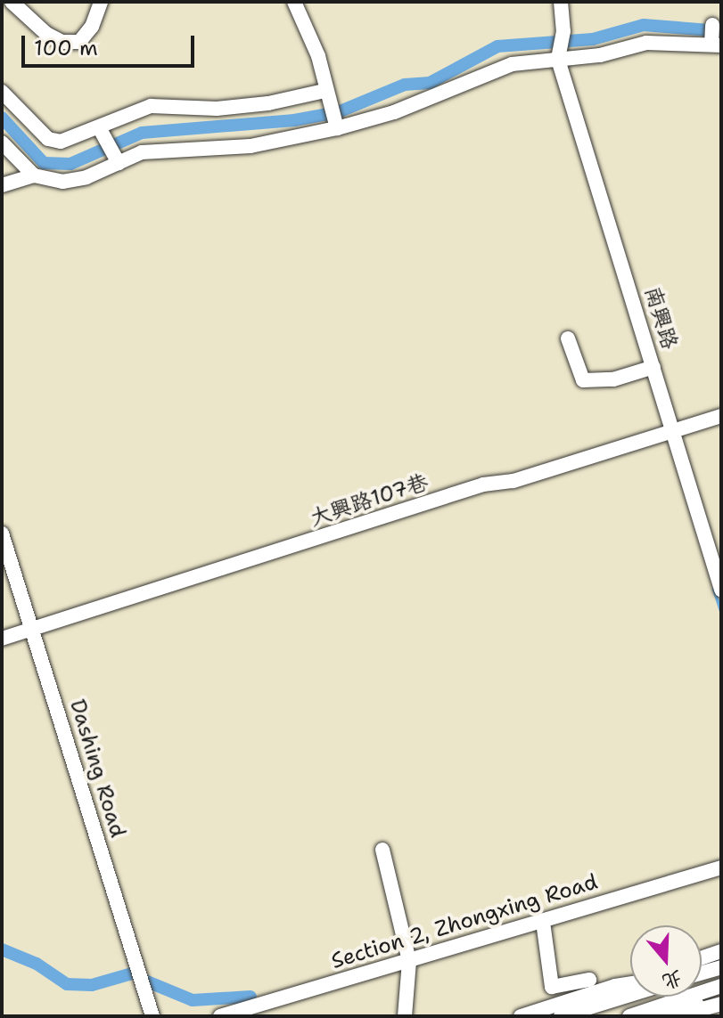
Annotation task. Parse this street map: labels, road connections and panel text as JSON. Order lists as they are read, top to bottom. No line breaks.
{"streets":{"street":["南興路","大興路107巷","Dashing Road","Section 2, Zhongxing Road"]},"crossings":[["南興路","大興路107巷"],["大興路107巷","Dashing Road"]],"scale_bar":"100 m","north":"bottom"}
